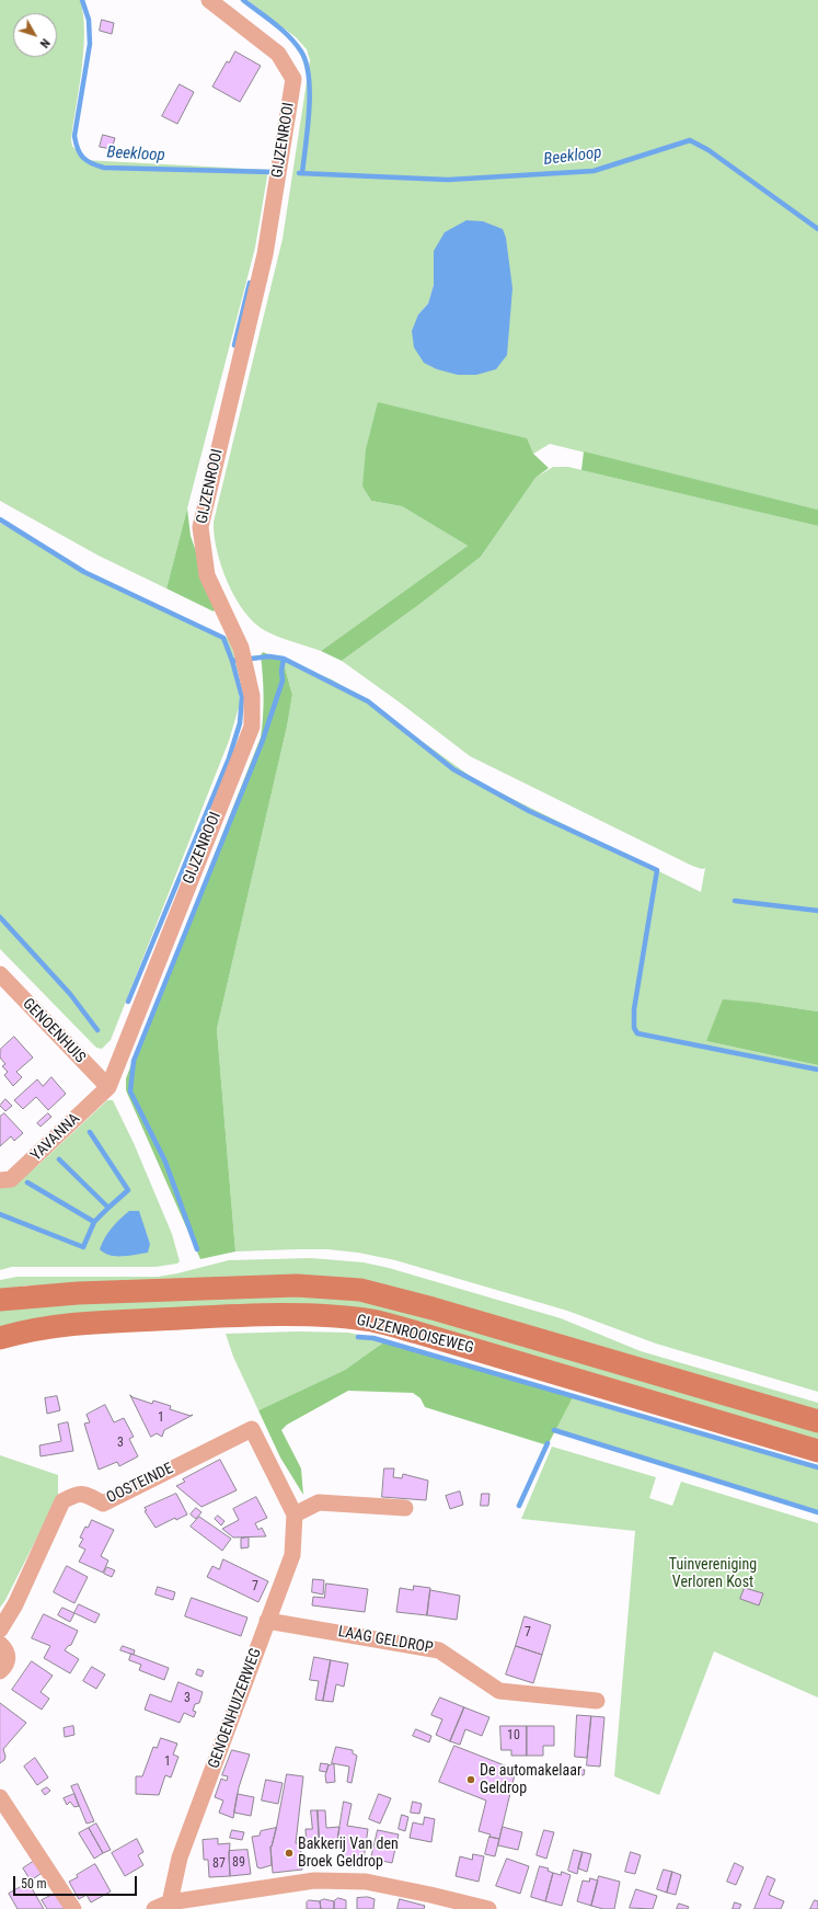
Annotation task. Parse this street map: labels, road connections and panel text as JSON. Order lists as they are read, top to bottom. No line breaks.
{"streets":{"main road":["GIJZENROOISEWEG"],"street":["GIJZENROOI","GENOENHUIS","YAVANNA","OOSTEINDE","LAAG GELDROP","GENOENHUIZERWEG"]},"crossings":[["GIJZENROOI","GENOENHUIS"],["GIJZENROOI","YAVANNA"],["GENOENHUIS","YAVANNA"],["OOSTEINDE","GENOENHUIZERWEG"],["LAAG GELDROP","GENOENHUIZERWEG"]],"water":["Beekloop"],"parks":["Tuinvereniging Verloren Kost"],"places":["De automakelaar Geldrop","Bakkerij Van den Broek Geldrop"],"house_numbers":["1","3","7","7","3","10","1","89","87"],"scale_bar":"50 m","north":"bottom right"}
